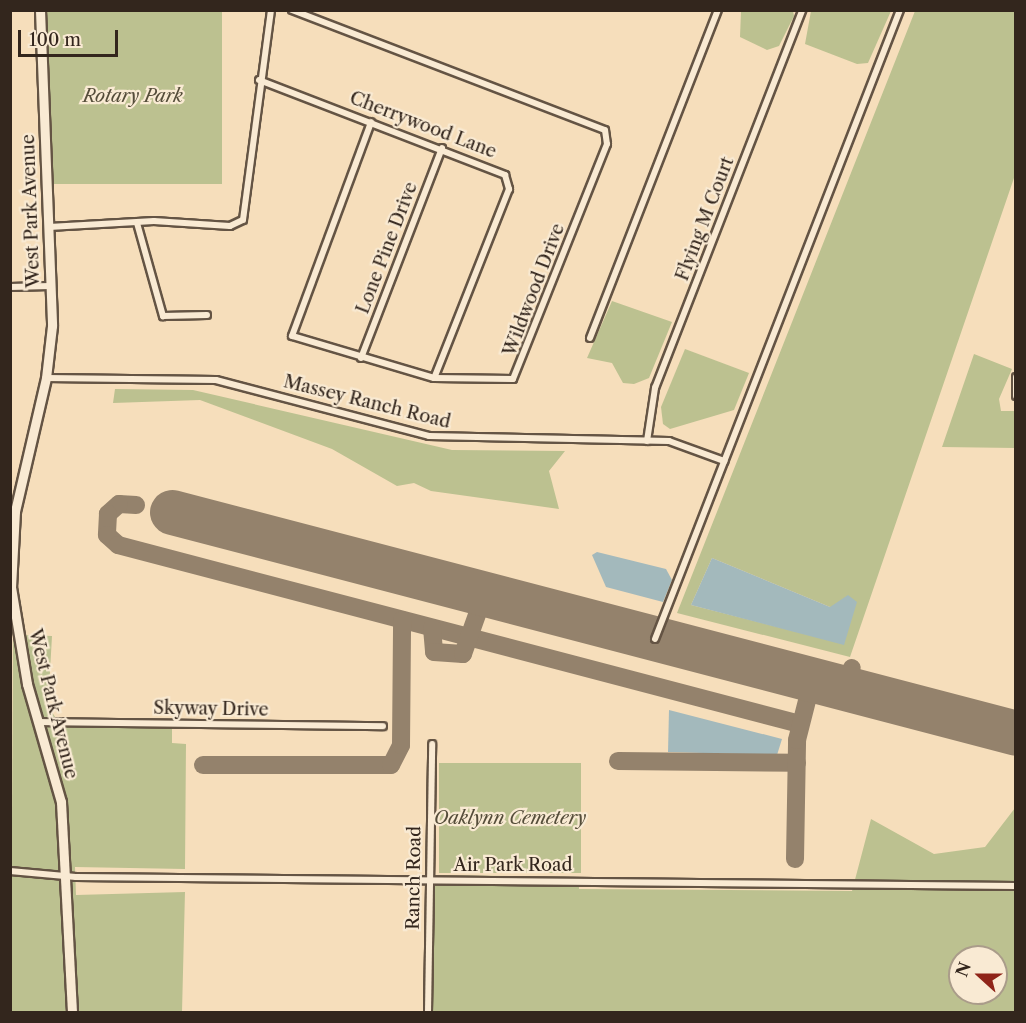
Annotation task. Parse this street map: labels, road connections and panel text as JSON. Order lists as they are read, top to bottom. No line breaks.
{"streets":{"street":["Cherrywood Lane","West Park Avenue","Flying M Court","Lone Pine Drive","Wildwood Drive","Massey Ranch Road","Skyway Drive","Air Park Road","Ranch Road"]},"crossings":[["Cherrywood Lane","Lone Pine Drive"],["Cherrywood Lane","Wildwood Drive"],["West Park Avenue","Massey Ranch Road"],["West Park Avenue","Skyway Drive"],["West Park Avenue","Air Park Road"],["Flying M Court","Massey Ranch Road"],["Lone Pine Drive","Wildwood Drive"],["Air Park Road","Ranch Road"]],"parks":["Rotary Park","Oaklynn Cemetery"],"scale_bar":"100 m","north":"left"}
